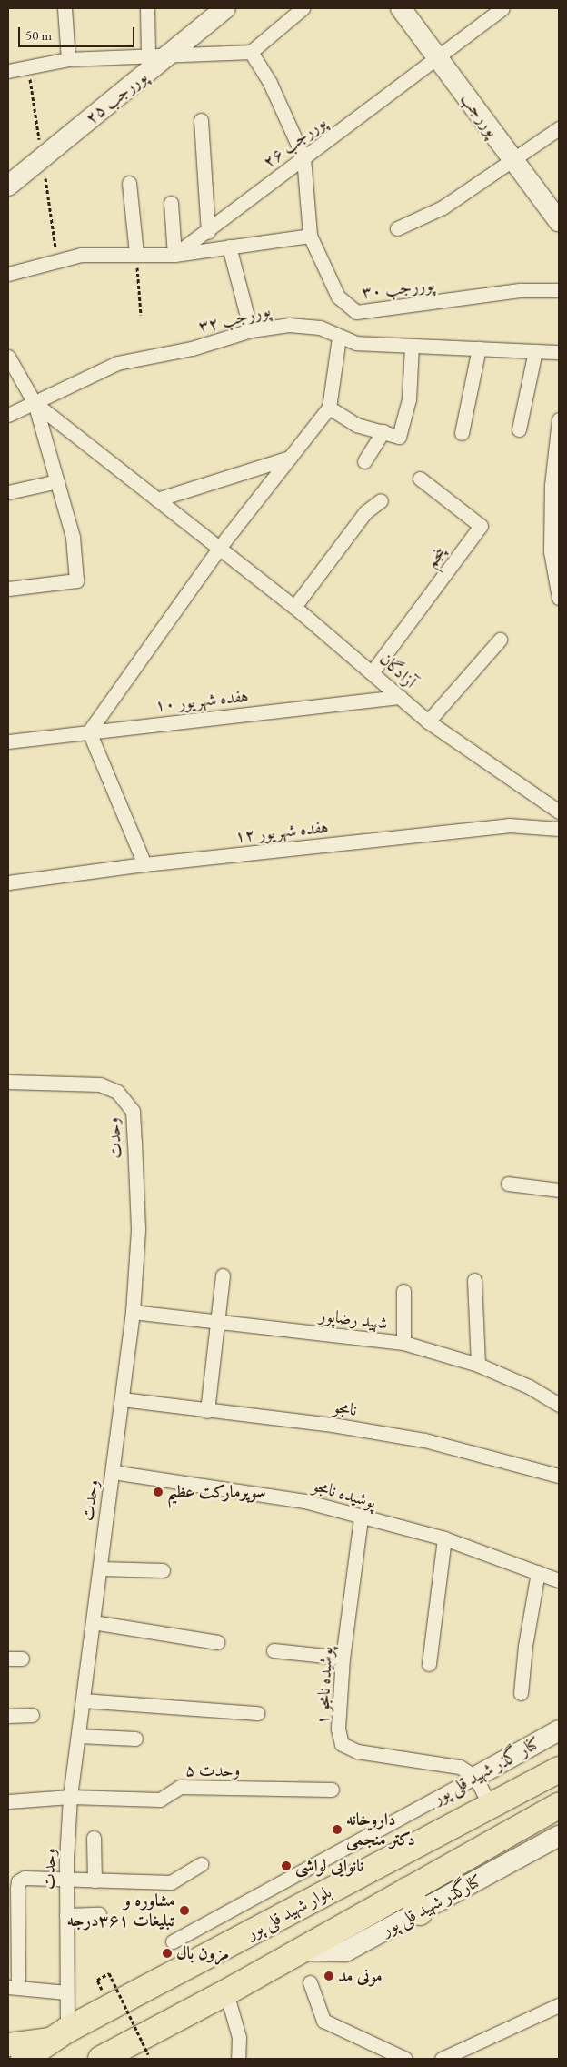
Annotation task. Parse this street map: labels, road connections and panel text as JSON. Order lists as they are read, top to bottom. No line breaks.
{"streets":{"highway":["بلوار شهید قلی پور"],"street":["پوررجب ۲۵","پوررجب","پوررجب ۲۶","پوررجب ۳۰","پوررجب ۳۲","پنجم","آزادگان","هفده شهریور ۱۰","هفده شهریور ۱۲","وحدت","شهید رضاپور","نامجو","پوشیده نامجو","پوشیده نامجو ۱","وحدت ۵","کنار گذر شهید قلی پور","کنارگذر شهید قلی پور"]},"crossings":[["پوررجب","پوررجب ۲۶"],["پوررجب ۲۶","پوررجب ۳۰"],["پوررجب ۳۲","آزادگان"],["پنجم","آزادگان"],["آزادگان","هفده شهریور ۱۰"],["وحدت","شهید رضاپور"],["وحدت","نامجو"],["وحدت","پوشیده نامجو"],["وحدت","وحدت ۵"],["وحدت","بلوار شهید قلی پور"],["پوشیده نامجو","پوشیده نامجو ۱"],["پوشیده نامجو ۱","کنار گذر شهید قلی پور"]],"places":["سوپرمارکت عظیم","داروخانه دکتر منجّمی","نانوایی لواشی","مشاوره و تبلیغات ۳۶۱درجه","مزون بال","مونی مد"],"scale_bar":"50 m"}
